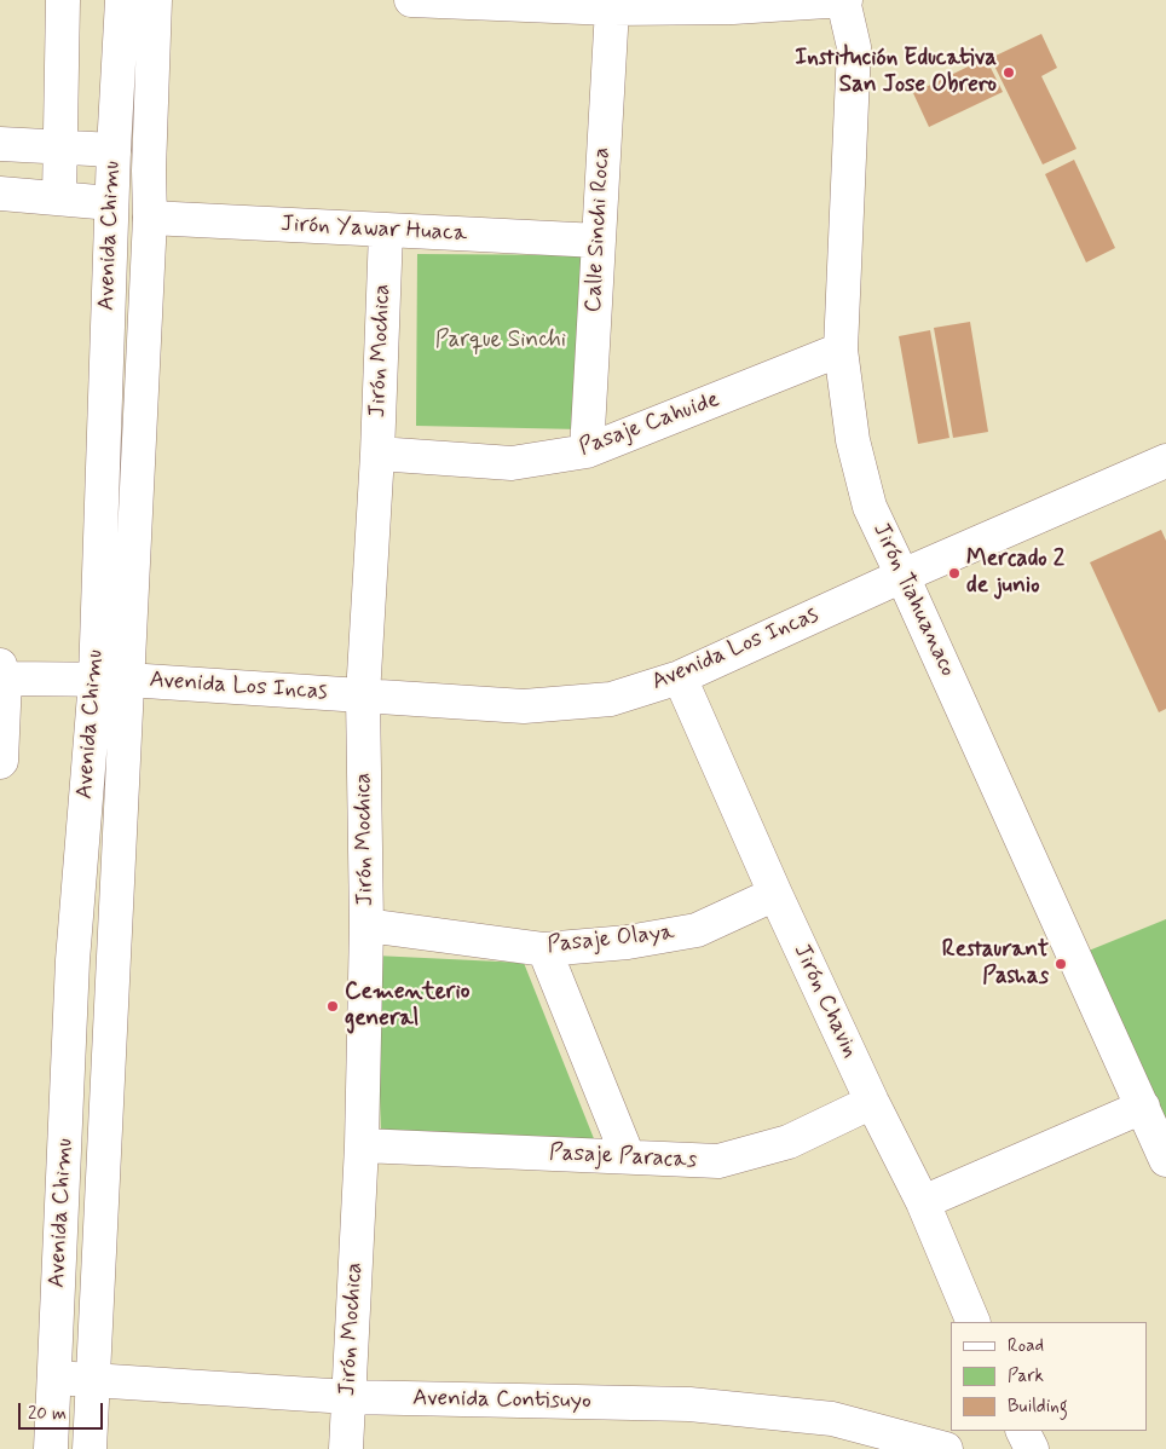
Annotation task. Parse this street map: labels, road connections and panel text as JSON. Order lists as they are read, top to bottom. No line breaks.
{"streets":{"street":["Jirón Yawar Huaca","Calle Sinchi Roca","Avenida Chimu","Jirón Mochica","Pasaje Cahuide","Jirón Tiahuanaco","Avenida Los Incas","Pasaje Olaya","Jirón Chavin","Pasaje Paracas","Avenida Contisuyo"]},"crossings":[["Jirón Yawar Huaca","Calle Sinchi Roca"],["Jirón Yawar Huaca","Avenida Chimu"],["Jirón Yawar Huaca","Jirón Mochica"],["Calle Sinchi Roca","Pasaje Cahuide"],["Avenida Chimu","Avenida Los Incas"],["Avenida Chimu","Avenida Contisuyo"],["Jirón Mochica","Pasaje Cahuide"],["Jirón Mochica","Avenida Los Incas"],["Jirón Mochica","Pasaje Olaya"],["Jirón Mochica","Pasaje Paracas"],["Jirón Mochica","Avenida Contisuyo"],["Pasaje Cahuide","Jirón Tiahuanaco"],["Jirón Tiahuanaco","Avenida Los Incas"],["Avenida Los Incas","Jirón Chavin"],["Pasaje Olaya","Jirón Chavin"],["Jirón Chavin","Pasaje Paracas"]],"parks":["Parque Sinchi"],"places":["Institución Educativa San Jose Obrero","Mercado 2 de junio","Restaurant Pashas","Cementerio general"],"legend":["Road","Park","Building"],"scale_bar":"20 m"}
